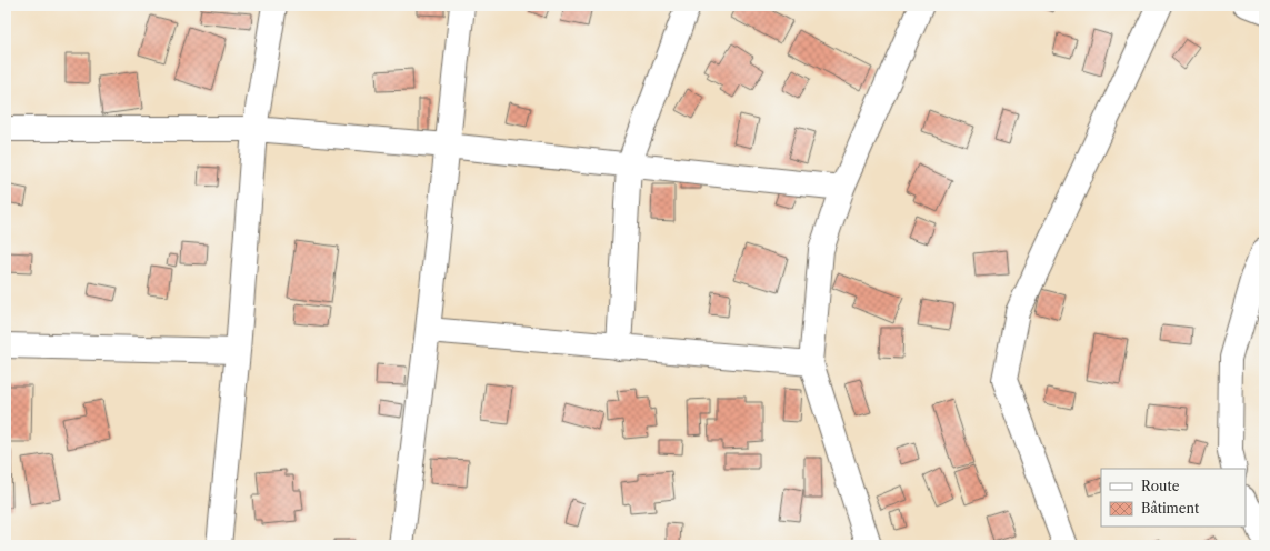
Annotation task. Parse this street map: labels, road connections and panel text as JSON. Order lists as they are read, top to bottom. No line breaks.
{"legend":["Route","Bâtiment"]}
